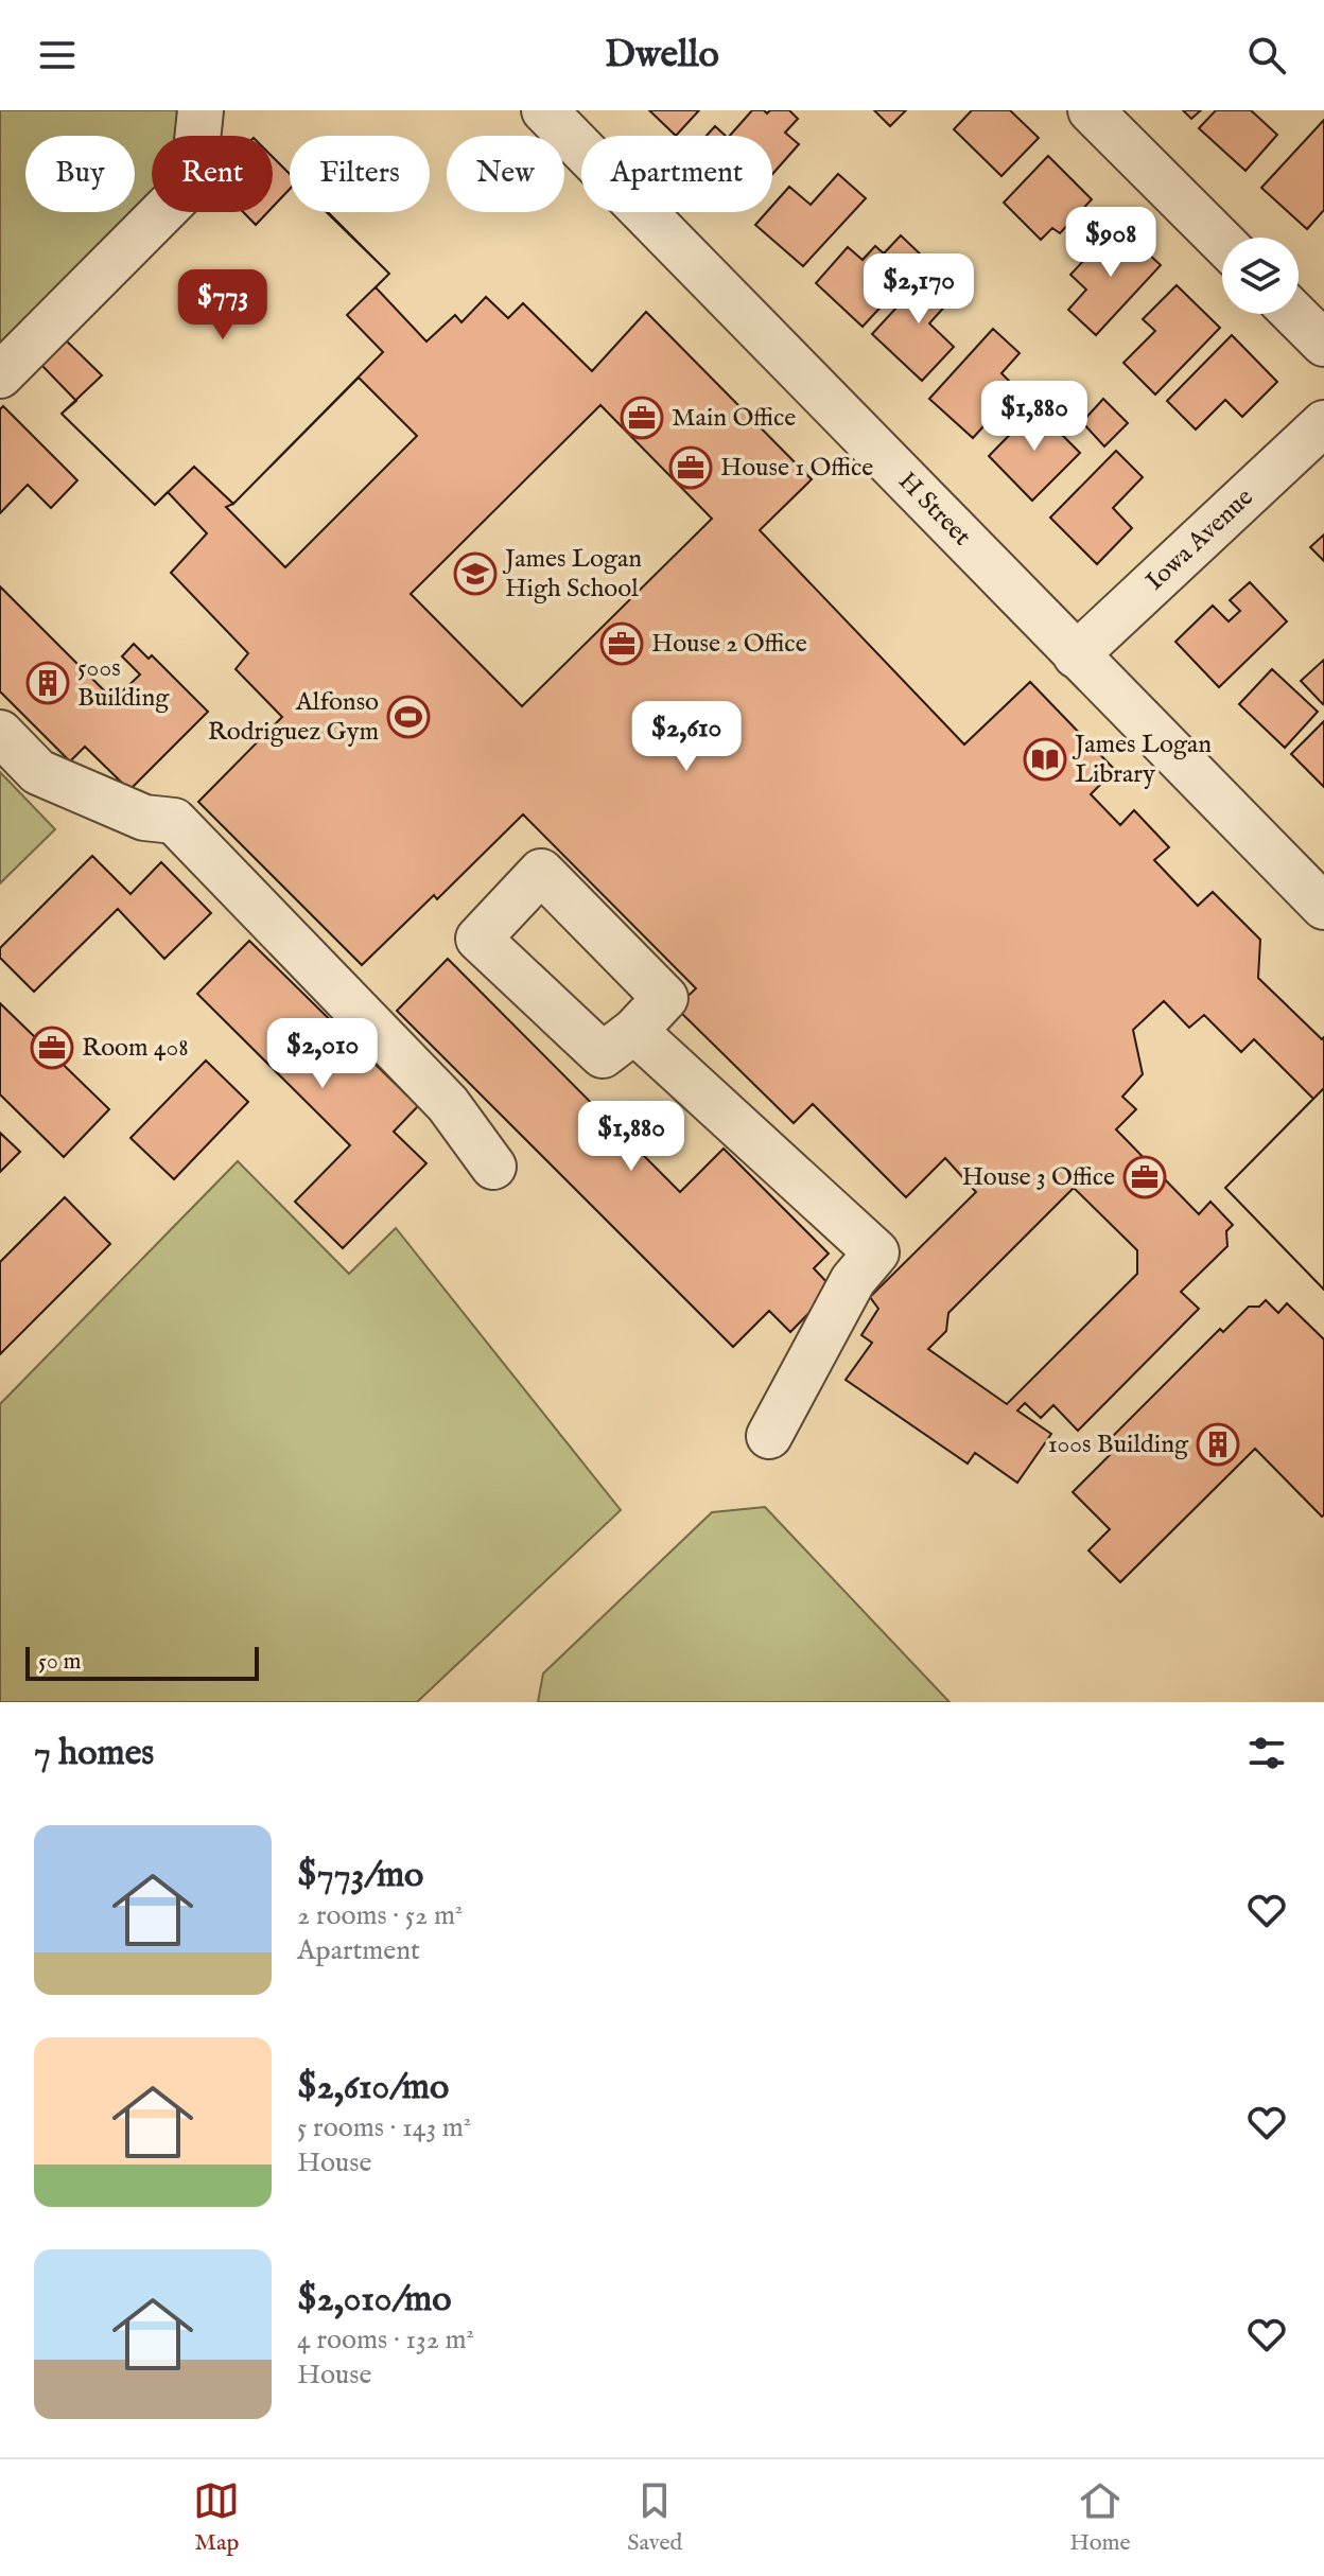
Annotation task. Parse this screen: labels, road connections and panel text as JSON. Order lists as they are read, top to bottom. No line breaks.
{"streets":{"street":["H Street","Iowa Avenue"]},"crossings":[["H Street","Iowa Avenue"]],"places":{"office":["Main Office","House 1 Office","House 2 Office","Room 408","House 3 Office"],"school or university":["James Logan High School"],"building":["500s Building","100s Building"],"sports":["Alfonso Rodriguez Gym"],"library":["James Logan Library"]},"scale_bar":"50 m","page":{"header":"Dwello","chip":["Buy","Rent","Filters","New","Apartment"],"price":["$908","$2,170","$773","$1,880","$2,610","$2,010","$1,880"],"scale":"50 m","heading":"7 homes","list":[{"name":"$773/mo","note":"2 rooms · 52 m² · Apartment"},{"name":"$2,610/mo","note":"5 rooms · 143 m² · House"},{"name":"$2,010/mo","note":"4 rooms · 132 m² · House"}],"tabs":["Map","Saved","Home"]}}
